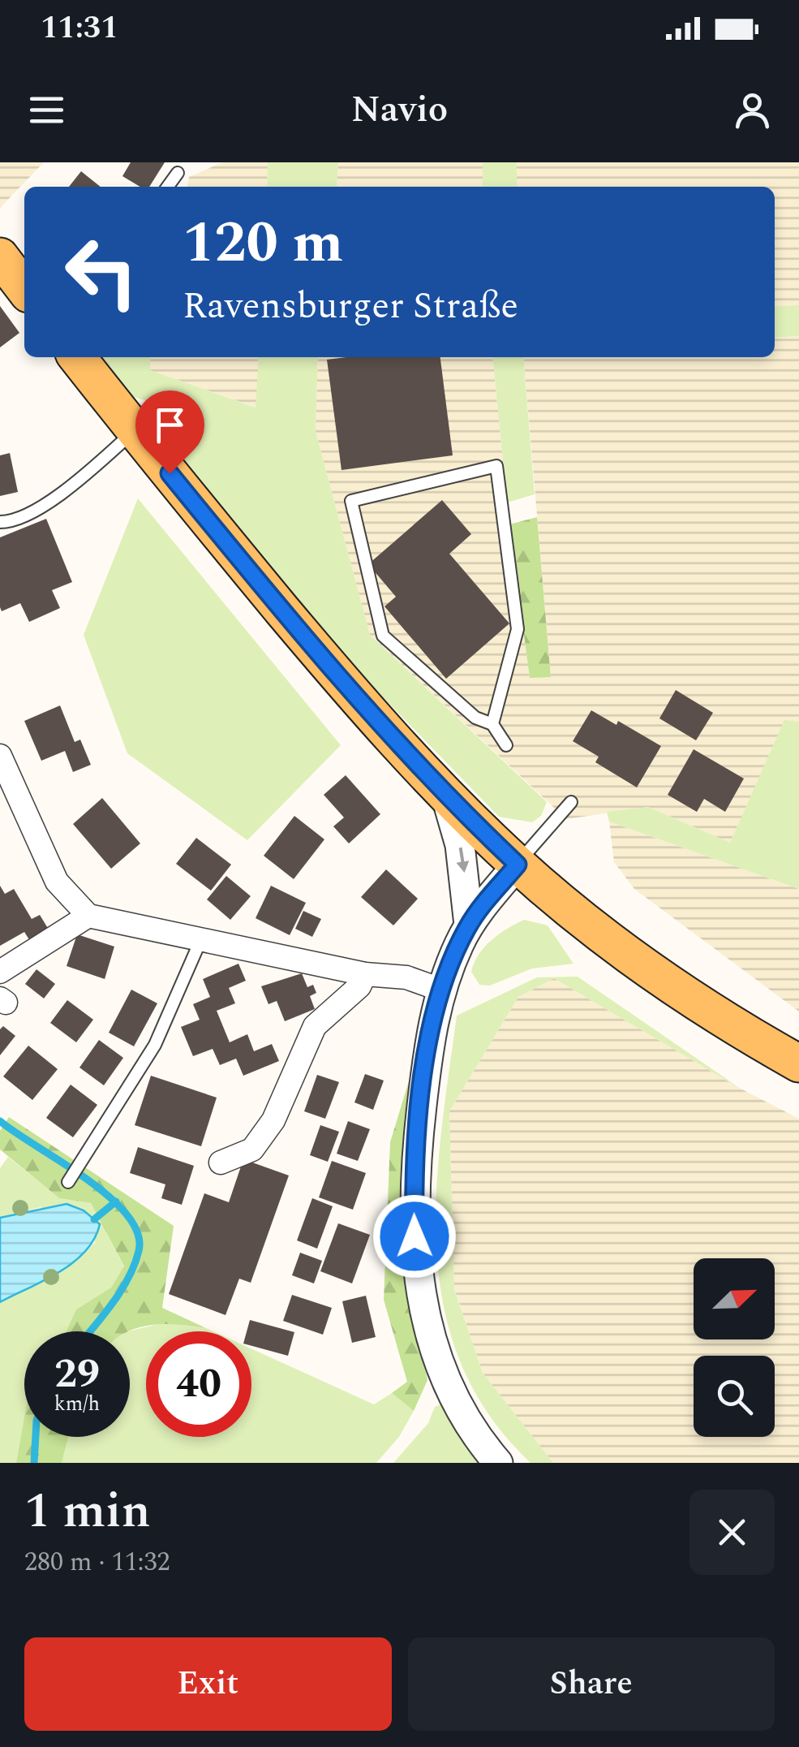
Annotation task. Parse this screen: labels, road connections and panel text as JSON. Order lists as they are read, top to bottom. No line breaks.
{"north":"top right","page":{"status":"11:31","header":"Navio","turn":["120 m","Ravensburger Straße"],"speed":"29 km/h","limit":"40","heading":["1 min","280 m · 11:32"],"buttons":["Exit","Share"]}}
